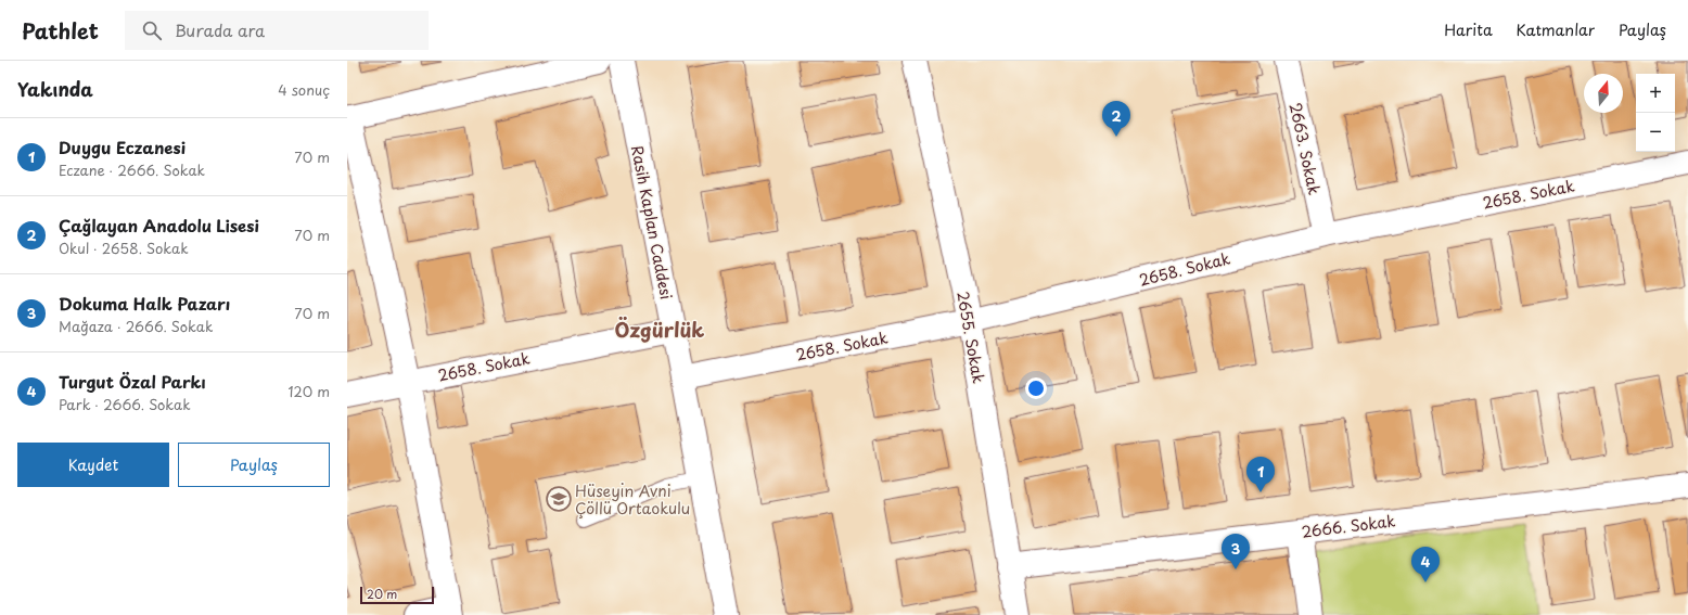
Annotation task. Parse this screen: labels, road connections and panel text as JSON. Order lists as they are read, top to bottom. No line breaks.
{"streets":{"street":["2663. Sokak","2658. Sokak","Rasih Kaplan Caddesi","2655. Sokak","2666. Sokak"]},"crossings":[["2663. Sokak","2658. Sokak"],["2658. Sokak","Rasih Kaplan Caddesi"],["2658. Sokak","2655. Sokak"],["2655. Sokak","2666. Sokak"]],"districts":["Özgürlük"],"places":{"school or university":["Hüseyin Avni Çöllü Ortaokulu"]},"scale_bar":"20 m","north":"top","page":{"header":"Pathlet","search":"Burada ara","nav":["Harita","Katmanlar","Paylaş"],"heading":["Yakında","4 sonuç"],"map_buttons":["+","−"],"pins":["2","1","3","4"],"list":[{"mark":"1","name":"Duygu Eczanesi","note":"Eczane · 2666. Sokak","value":"70 m"},{"mark":"2","name":"Çağlayan Anadolu Lisesi","note":"Okul · 2658. Sokak","value":"70 m"},{"mark":"3","name":"Dokuma Halk Pazarı","note":"Mağaza · 2666. Sokak","value":"70 m"},{"mark":"4","name":"Turgut Özal Parkı","note":"Park · 2666. Sokak","value":"120 m"}],"buttons":["Kaydet","Paylaş"],"scale":"20 m"}}
